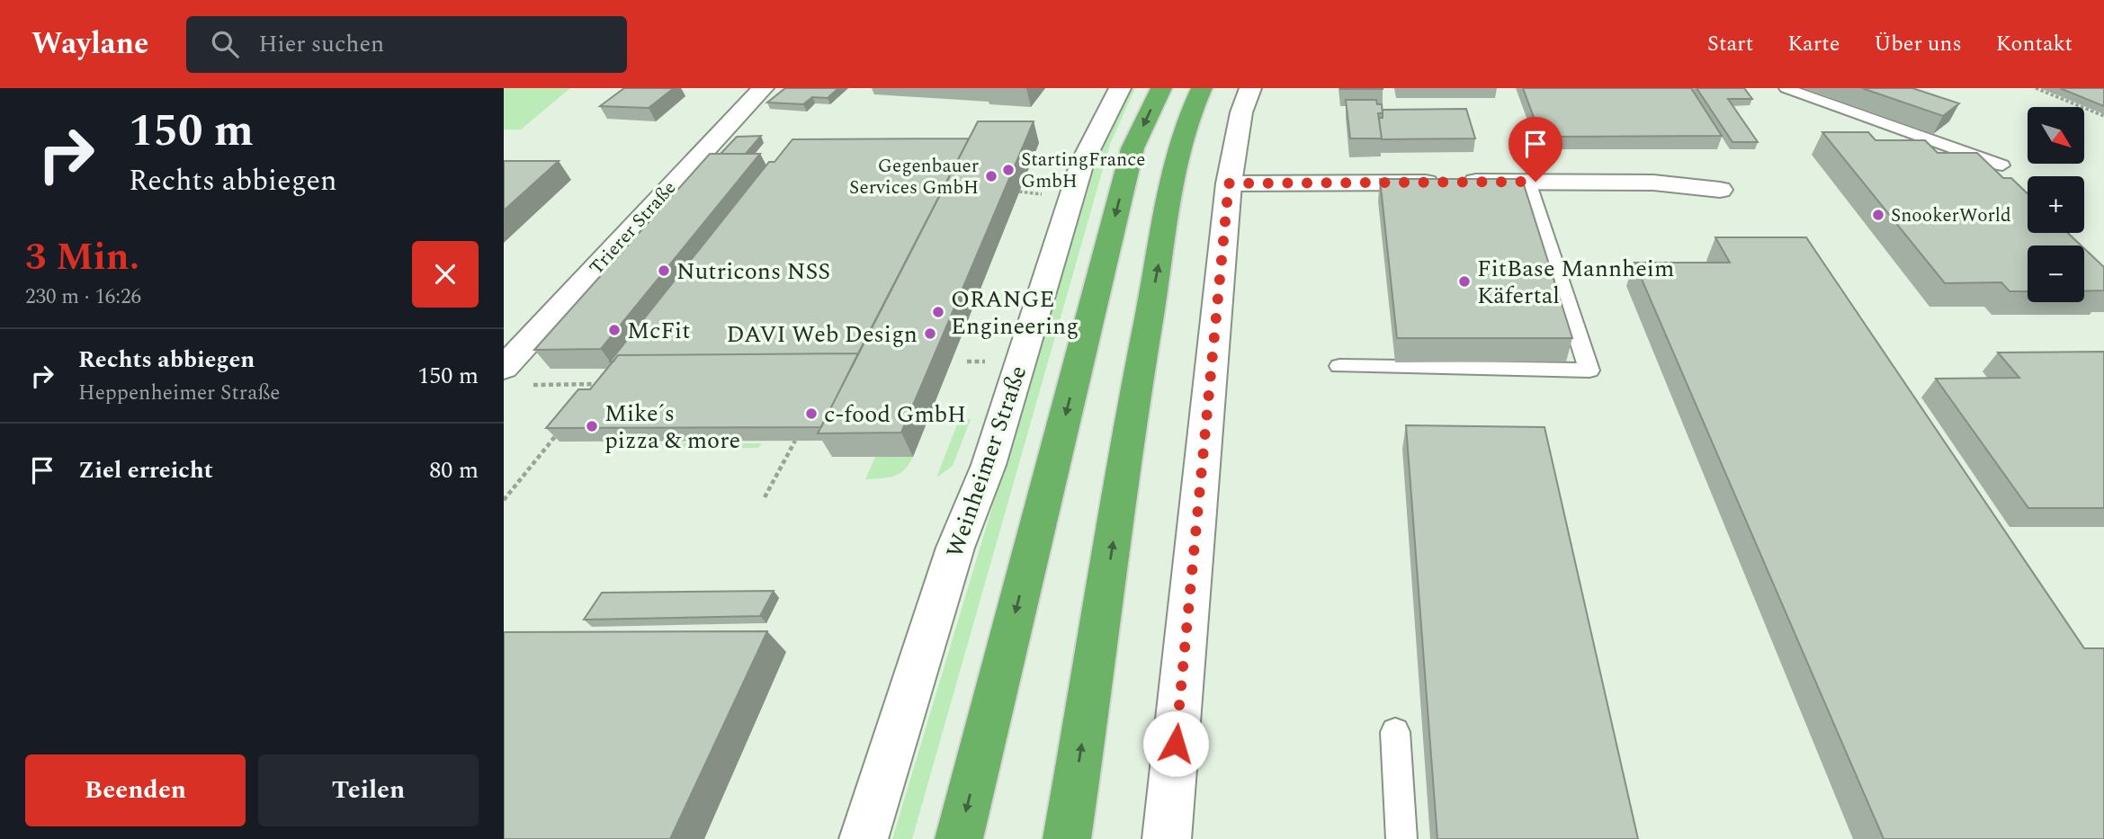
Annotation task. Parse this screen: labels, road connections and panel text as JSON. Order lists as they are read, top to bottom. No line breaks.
{"streets":{"street":["Trierer Straße","Weinheimer Straße"]},"places":["StartingFrance GmbH","Gegenbauer Services GmbH","SnookerWorld","Nutricons NSS","FitBase Mannheim Käfertal","ORANGE Engineering","McFit","DAVI Web Design","c-food GmbH","Mike´s pizza & more"],"north":"bottom right","page":{"header":"Waylane","search":"Hier suchen","nav":["Start","Karte","Über uns","Kontakt"],"turn":["150 m","Rechts abbiegen"],"map_buttons":["+","−"],"heading":["3 Min.","230 m · 16:26"],"list":[{"name":"Rechts abbiegen","note":"Heppenheimer Straße","value":"150 m"},{"name":"Ziel erreicht","value":"80 m"}],"buttons":["Beenden","Teilen"]}}
